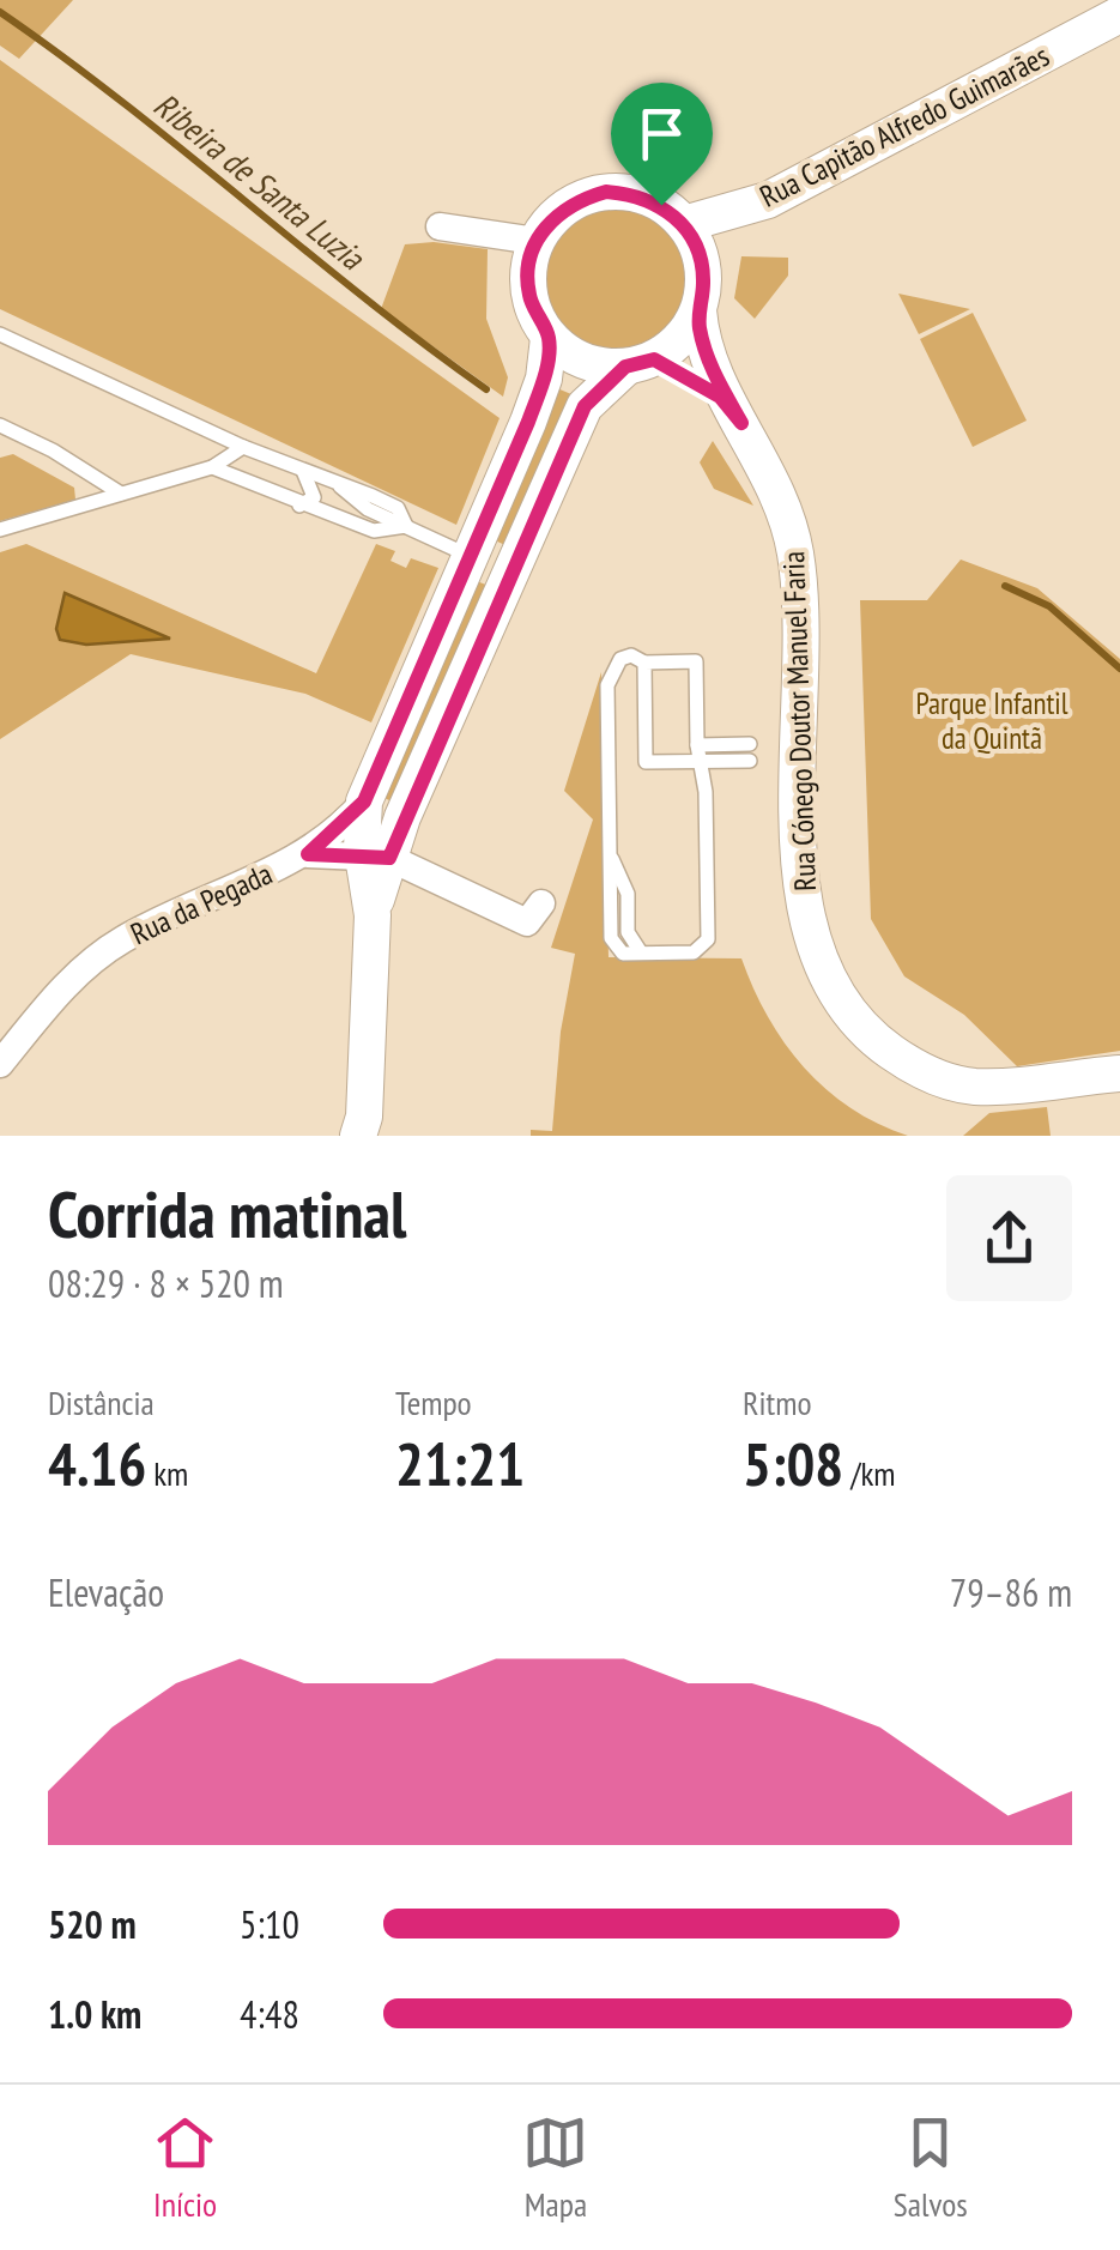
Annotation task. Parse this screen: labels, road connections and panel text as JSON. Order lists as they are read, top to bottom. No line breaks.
{"streets":{"street":["Rua Capitão Alfredo Guimarães","Rua Cónego Doutor Manuel Faria","Rua da Pegada"]},"crossings":[["Rua Capitão Alfredo Guimarães","Rua Cónego Doutor Manuel Faria"]],"water":["Ribeira de Santa Luzia"],"parks":["Parque Infantil da Quintã"],"page":{"heading":["Corrida matinal","08:29 · 8 × 520 m"],"stats":[["Distância","4.16 km"],["Tempo","21:21"],["Ritmo","5:08 /km"]],"chart":["Elevação","79–86 m"],"list":[{"name":"520 m","note":"5:10"},{"name":"1.0 km","note":"4:48"}],"tabs":["Início","Mapa","Salvos"]}}
